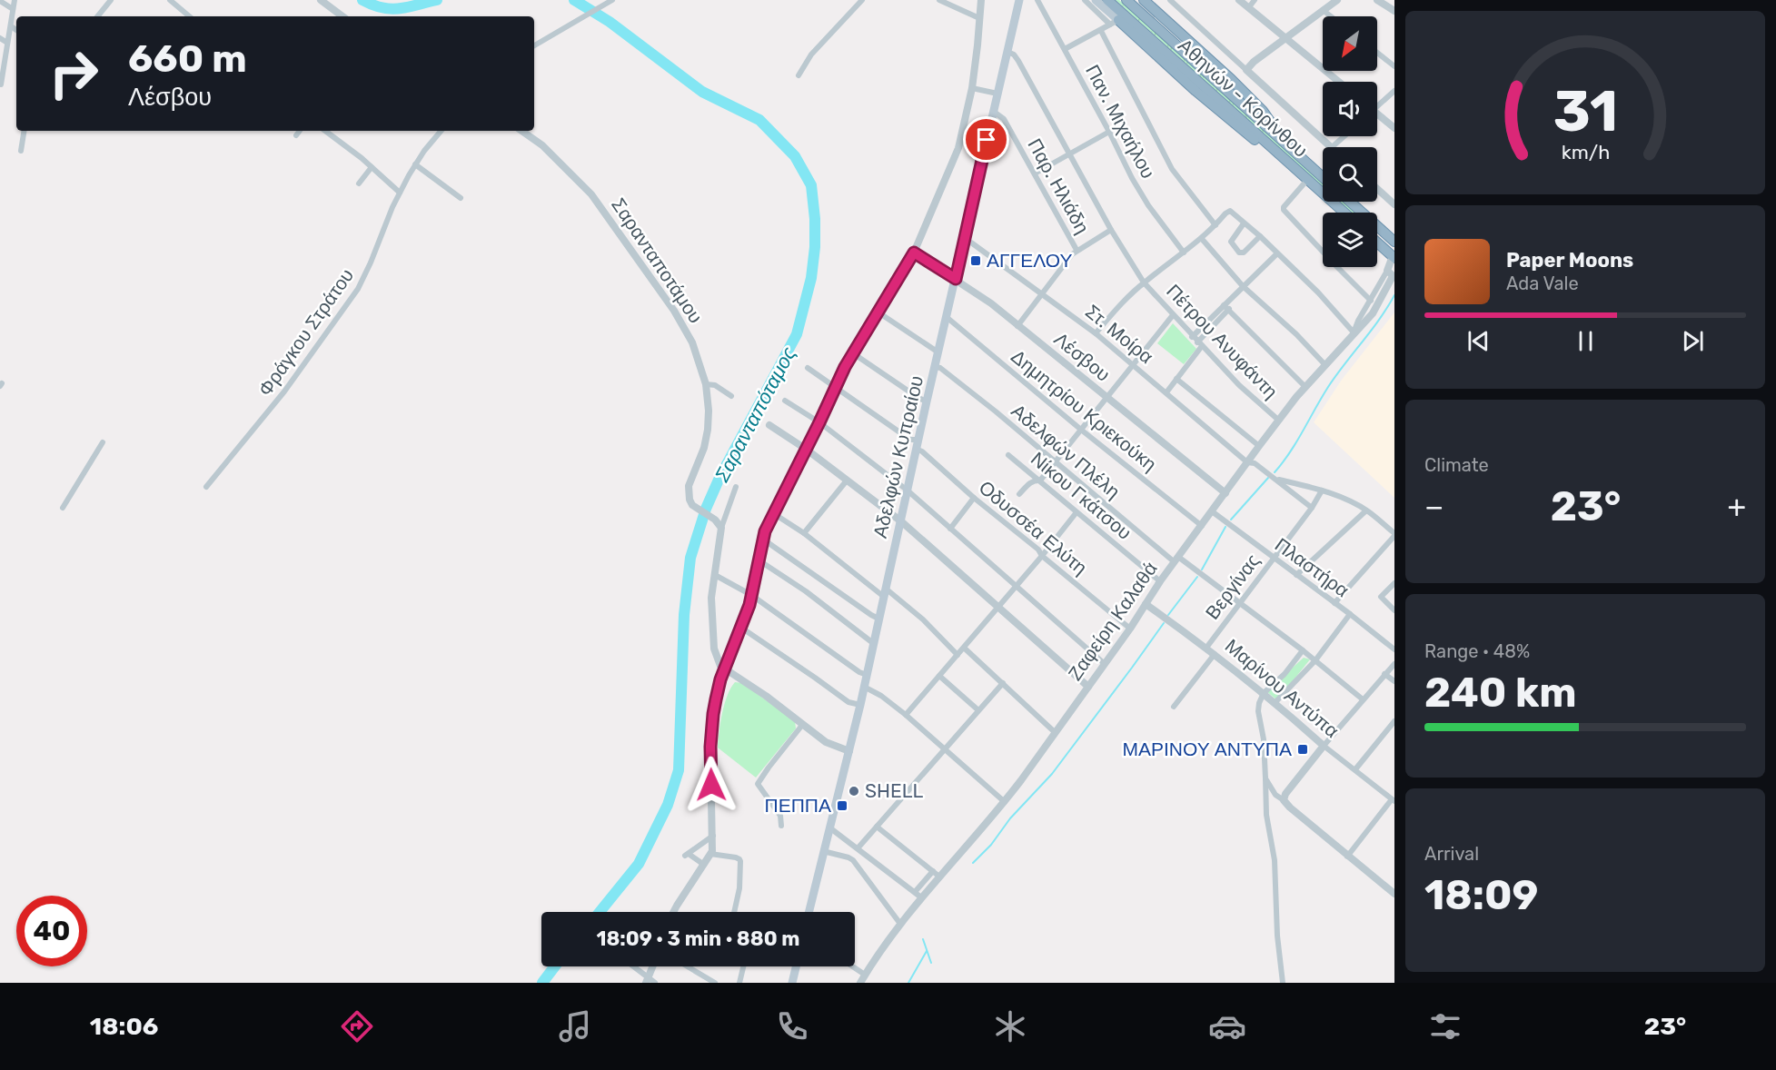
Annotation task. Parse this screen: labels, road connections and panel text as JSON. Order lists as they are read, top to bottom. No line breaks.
{"streets":{"highway":["Αθηνών - Κορίνθου"],"main road":["Αδελφών Κυπραίου"],"street":["Παν. Μιχαήλου","Παρ. Ηλιάδη","Σαρανταποτάμου","Φράγκου Στράτου","Στ. Μοίρα","Πέτρου Ανυφάντη","Λέσβου","Δημητρίου Κριεκούκη","Αδελφών Πλέλη","Νίκου Γκάτσου","Οδυσσέα Ελύτη","Πλαστήρα","Βεργίνας","Ζαφείρη Καλαθά","Μαρίνου Αντύπα"]},"crossings":[["Παρ. Ηλιάδη","Αδελφών Κυπραίου"],["Στ. Μοίρα","Αδελφών Κυπραίου"],["Στ. Μοίρα","Βεργίνας"],["Στ. Μοίρα","Ζαφείρη Καλαθά"],["Πέτρου Ανυφάντη","Αδελφών Κυπραίου"],["Πέτρου Ανυφάντη","Ζαφείρη Καλαθά"],["Λέσβου","Αδελφών Κυπραίου"],["Λέσβου","Ζαφείρη Καλαθά"],["Δημητρίου Κριεκούκη","Αδελφών Κυπραίου"],["Δημητρίου Κριεκούκη","Ζαφείρη Καλαθά"],["Αδελφών Πλέλη","Αδελφών Κυπραίου"],["Αδελφών Πλέλη","Βεργίνας"],["Αδελφών Πλέλη","Ζαφείρη Καλαθά"],["Αδελφών Κυπραίου","Οδυσσέα Ελύτη"],["Νίκου Γκάτσου","Ζαφείρη Καλαθά"],["Οδυσσέα Ελύτη","Ζαφείρη Καλαθά"],["Πλαστήρα","Βεργίνας"],["Πλαστήρα","Ζαφείρη Καλαθά"],["Βεργίνας","Μαρίνου Αντύπα"],["Ζαφείρη Καλαθά","Μαρίνου Αντύπα"]],"water":["Σαρανταπόταμος"],"places":{"transit":["ΑΓΓΕΛΟΥ","ΜΑΡΙΝΟΥ ΑΝΤΥΠΑ","ΠΕΠΠΑ"],"other":["SHELL"]},"north":"bottom left","page":{"turn":["660 m","Λέσβου"],"song":["Paper Moons","Ada Vale"],"tile":["Climate",["Range · 48%","240 km"],["Arrival","18:09"]],"heat":["−","23°","+"],"limit":"40","trip":"18:09 · 3 min · 880 m","tabs":["18:06","23°"],"gauge":["31","km/h"]}}
